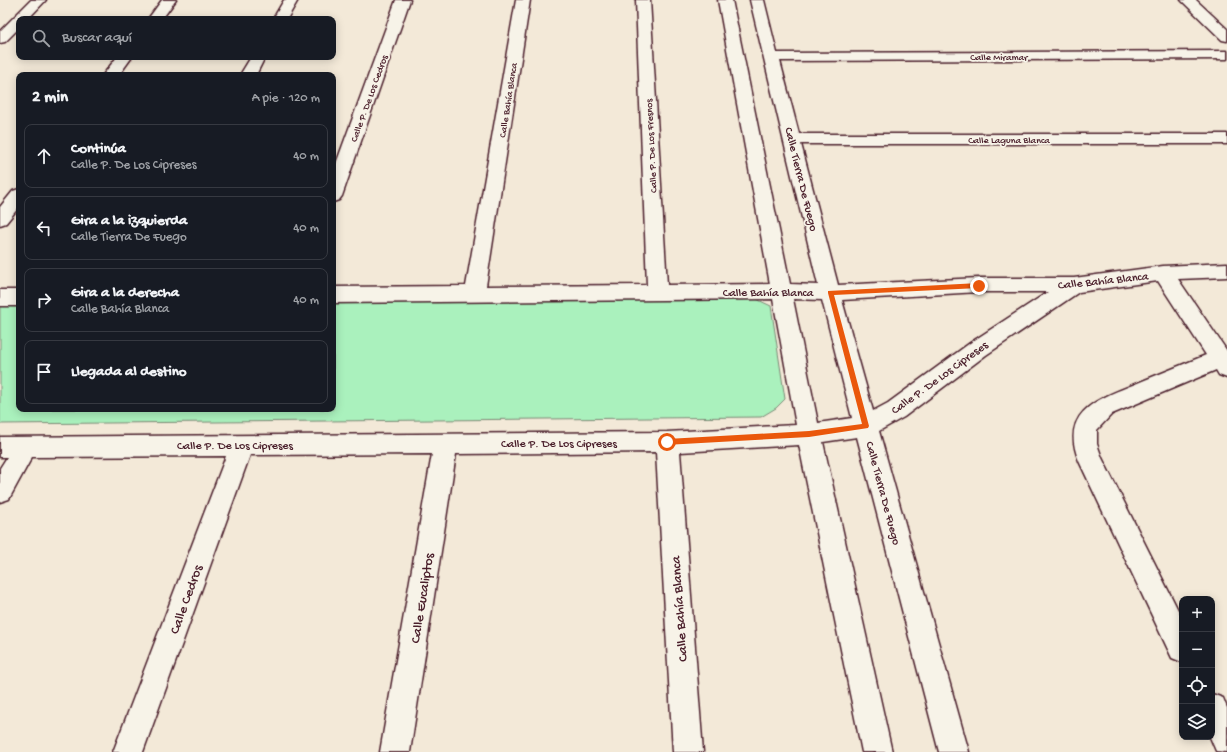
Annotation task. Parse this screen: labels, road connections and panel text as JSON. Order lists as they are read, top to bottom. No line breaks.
{"streets":{"street":["Calle Miramar","Calle P. De Los Cedros","Calle Bahía Blanca","Calle Laguna Blanca","Calle P. De Los Fresnos","Calle Tierra De Fuego","Calle P. De Los Cipreses","Calle Eucaliptos","Calle Cedros"]},"crossings":[["Calle Miramar","Calle Tierra De Fuego"],["Calle Bahía Blanca","Calle P. De Los Fresnos"],["Calle Bahía Blanca","Calle Tierra De Fuego"],["Calle Bahía Blanca","Calle P. De Los Cipreses"],["Calle Laguna Blanca","Calle Tierra De Fuego"],["Calle Tierra De Fuego","Calle P. De Los Cipreses"],["Calle P. De Los Cipreses","Calle Eucaliptos"],["Calle P. De Los Cipreses","Calle Cedros"]],"page":{"search":"Buscar aquí","heading":["2 min","A pie · 120 m"],"list":[["Continúa","Calle P. De Los Cipreses","40 m"],["Gira a la izquierda","Calle Tierra De Fuego","40 m"],["Gira a la derecha","Calle Bahía Blanca","40 m"],"Llegada al destino"],"map_buttons":["+","−"]}}
